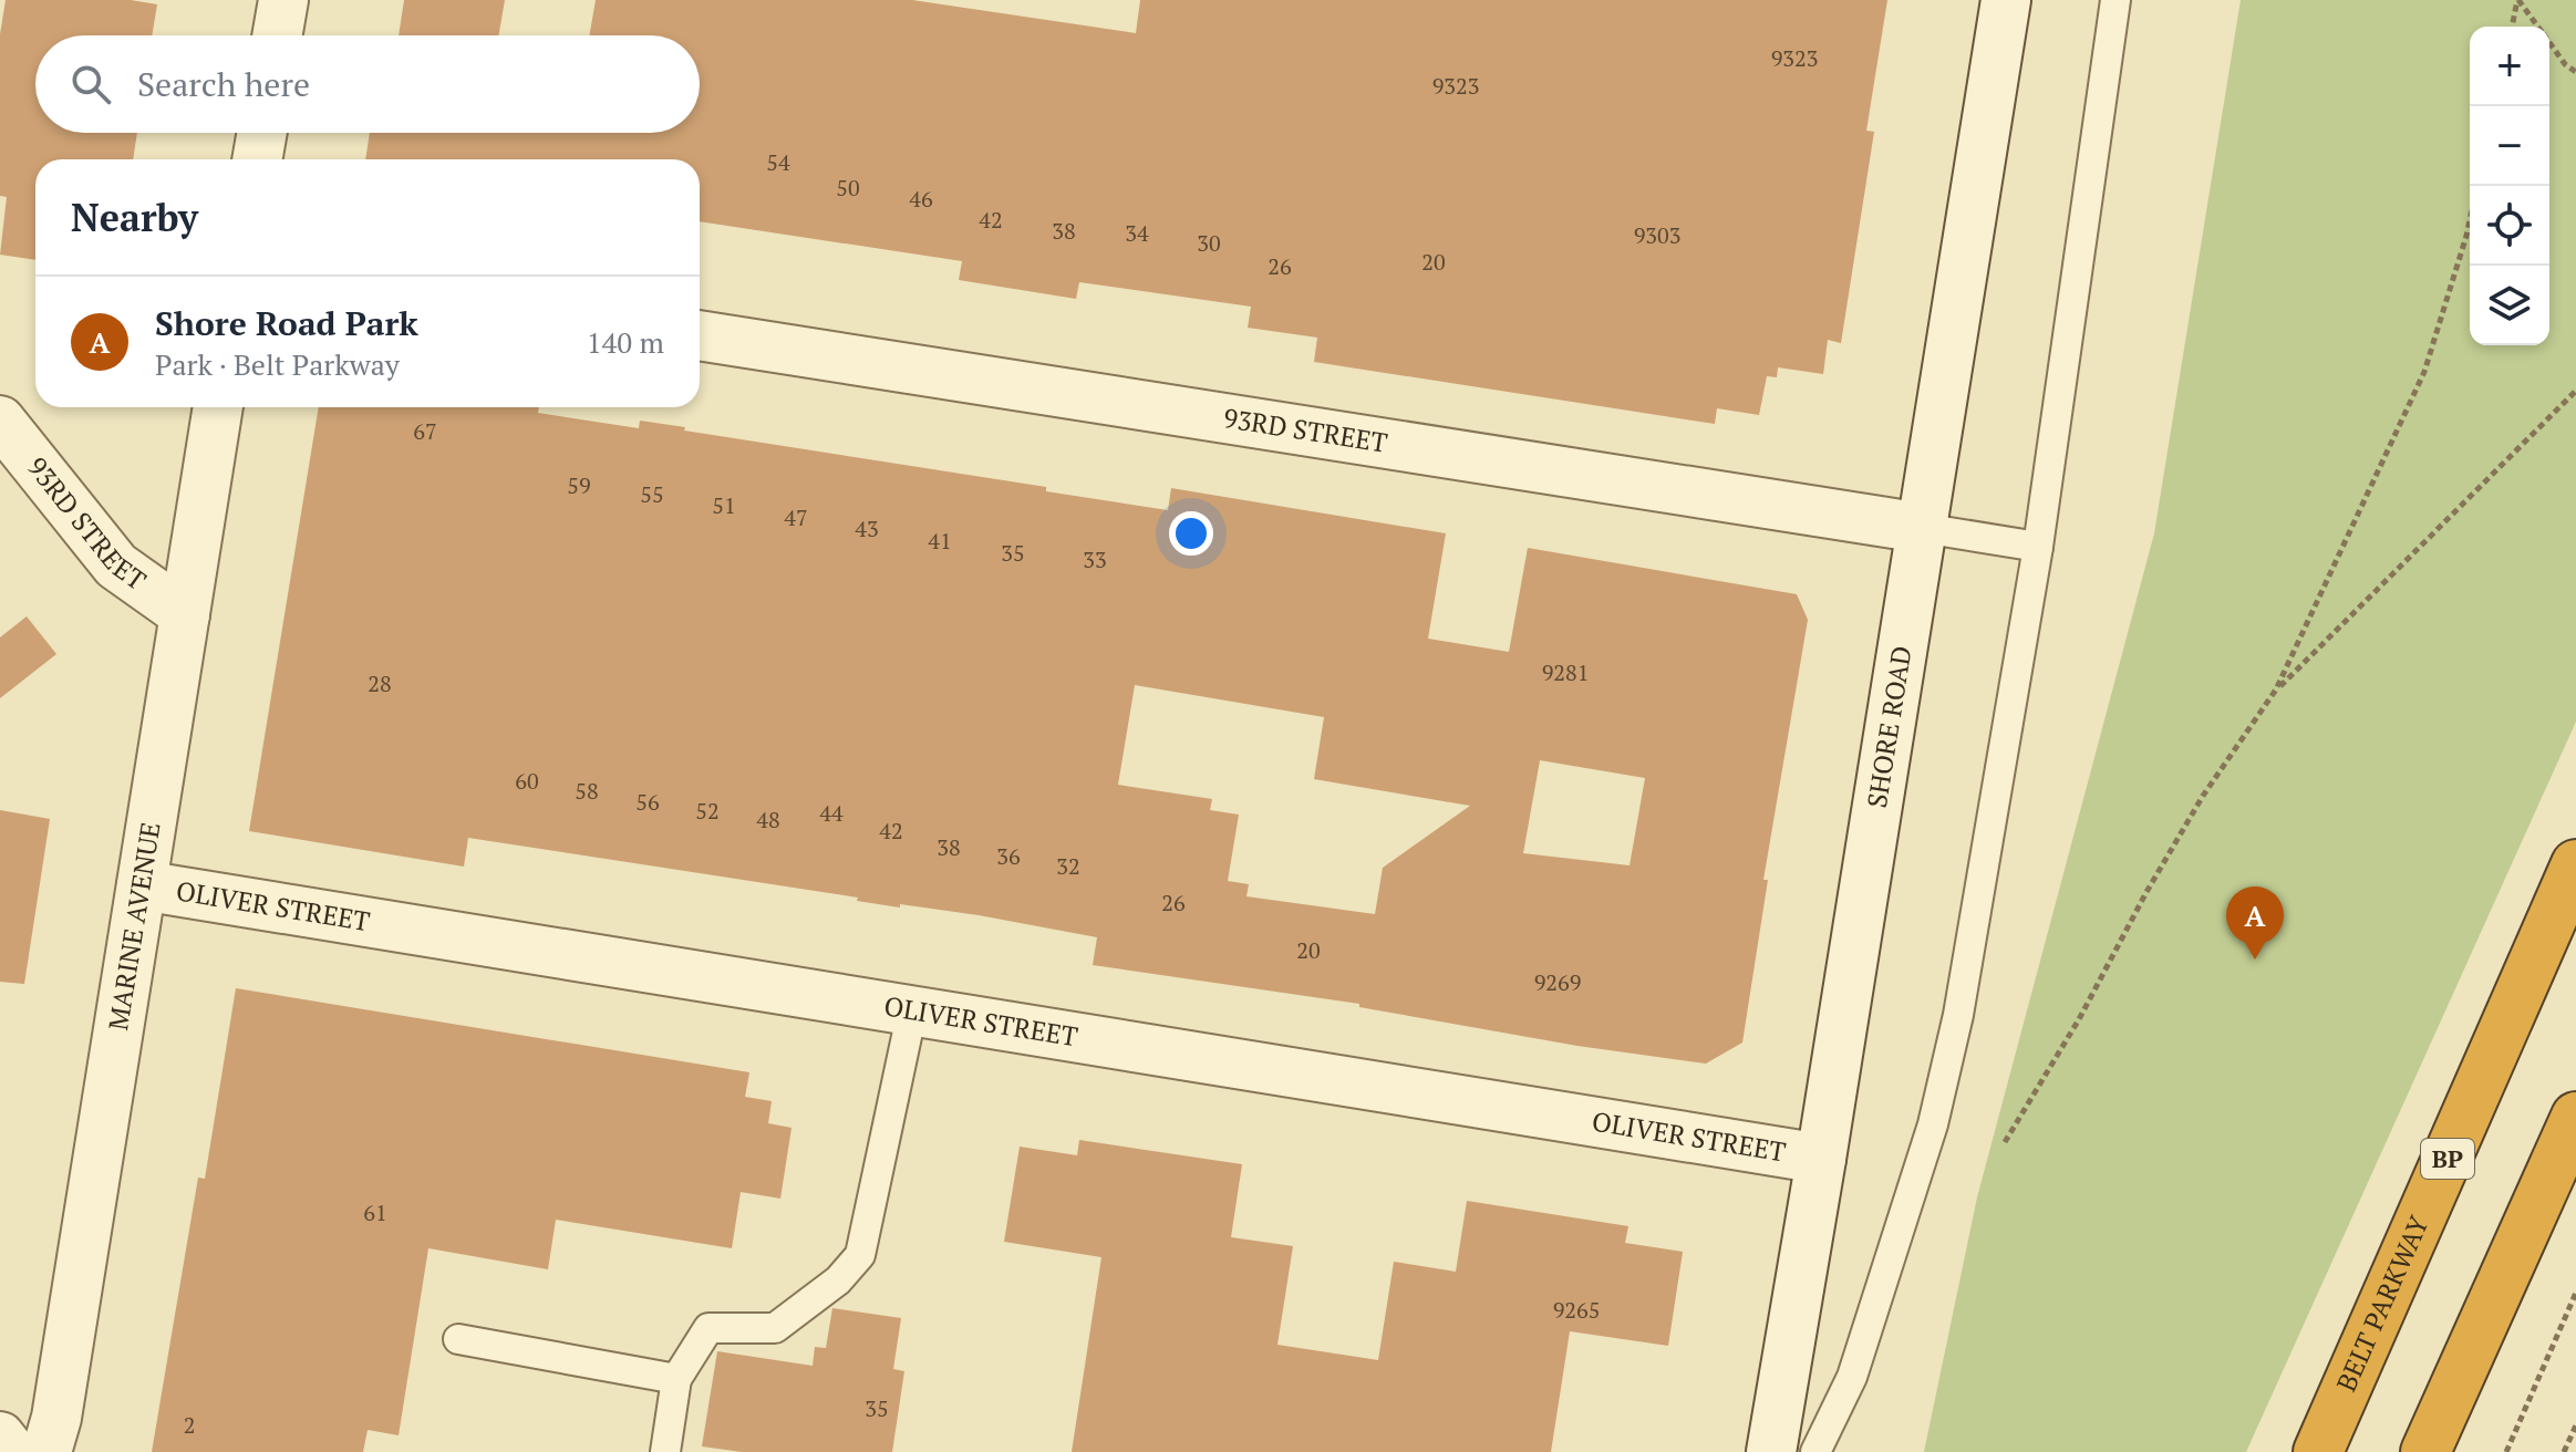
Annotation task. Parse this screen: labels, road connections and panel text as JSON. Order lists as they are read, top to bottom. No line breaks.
{"streets":{"highway":["BP","BELT PARKWAY"],"street":["93RD STREET","SHORE ROAD","OLIVER STREET","MARINE AVENUE"]},"crossings":[["93RD STREET","SHORE ROAD"],["93RD STREET","MARINE AVENUE"],["SHORE ROAD","OLIVER STREET"],["OLIVER STREET","MARINE AVENUE"]],"house_numbers":["9323","9323","54","50","46","42","38","34","9303","30","20","26","67","59","55","51","47","43","41","35","33","9281","28","60","58","56","52","44","48","42","38","36","32","26","20","9269","61","9265","35","2"],"page":{"map_buttons":["+","−"],"search":"Search here","heading":"Nearby","list":[{"mark":"A","name":"Shore Road Park","note":"Park · Belt Parkway","value":"140 m"}],"pins":"A"}}
